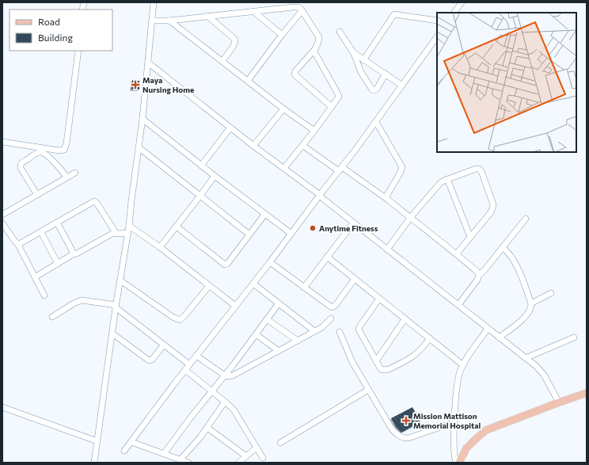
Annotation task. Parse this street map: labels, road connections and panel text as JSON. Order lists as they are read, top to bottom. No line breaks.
{"places":{"health":["Maya Nursing Home","Mission Mattison Memorial Hospital"],"other":["Anytime Fitness"]},"legend":["Road","Building"]}
